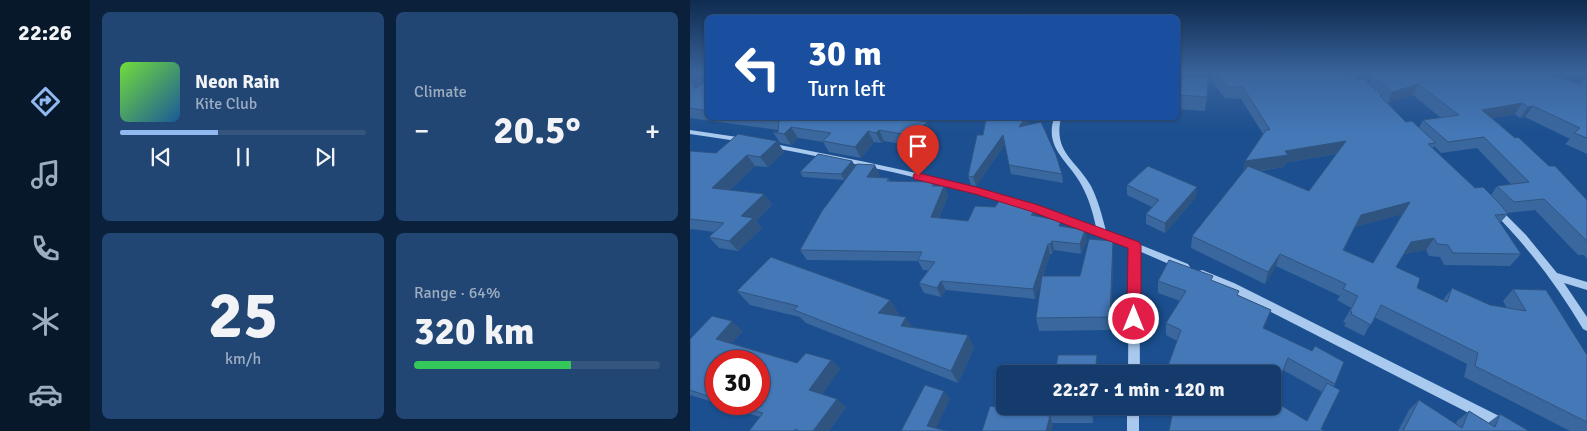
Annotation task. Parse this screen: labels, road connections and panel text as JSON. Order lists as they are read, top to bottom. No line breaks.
{"page":{"tabs":"22:26","tile":["Climate",["25","km/h"],["Range · 64%","320 km"]],"turn":["30 m","Turn left"],"song":["Neon Rain","Kite Club"],"heat":["−","20.5°","+"],"limit":"30","trip":"22:27 · 1 min · 120 m"}}
